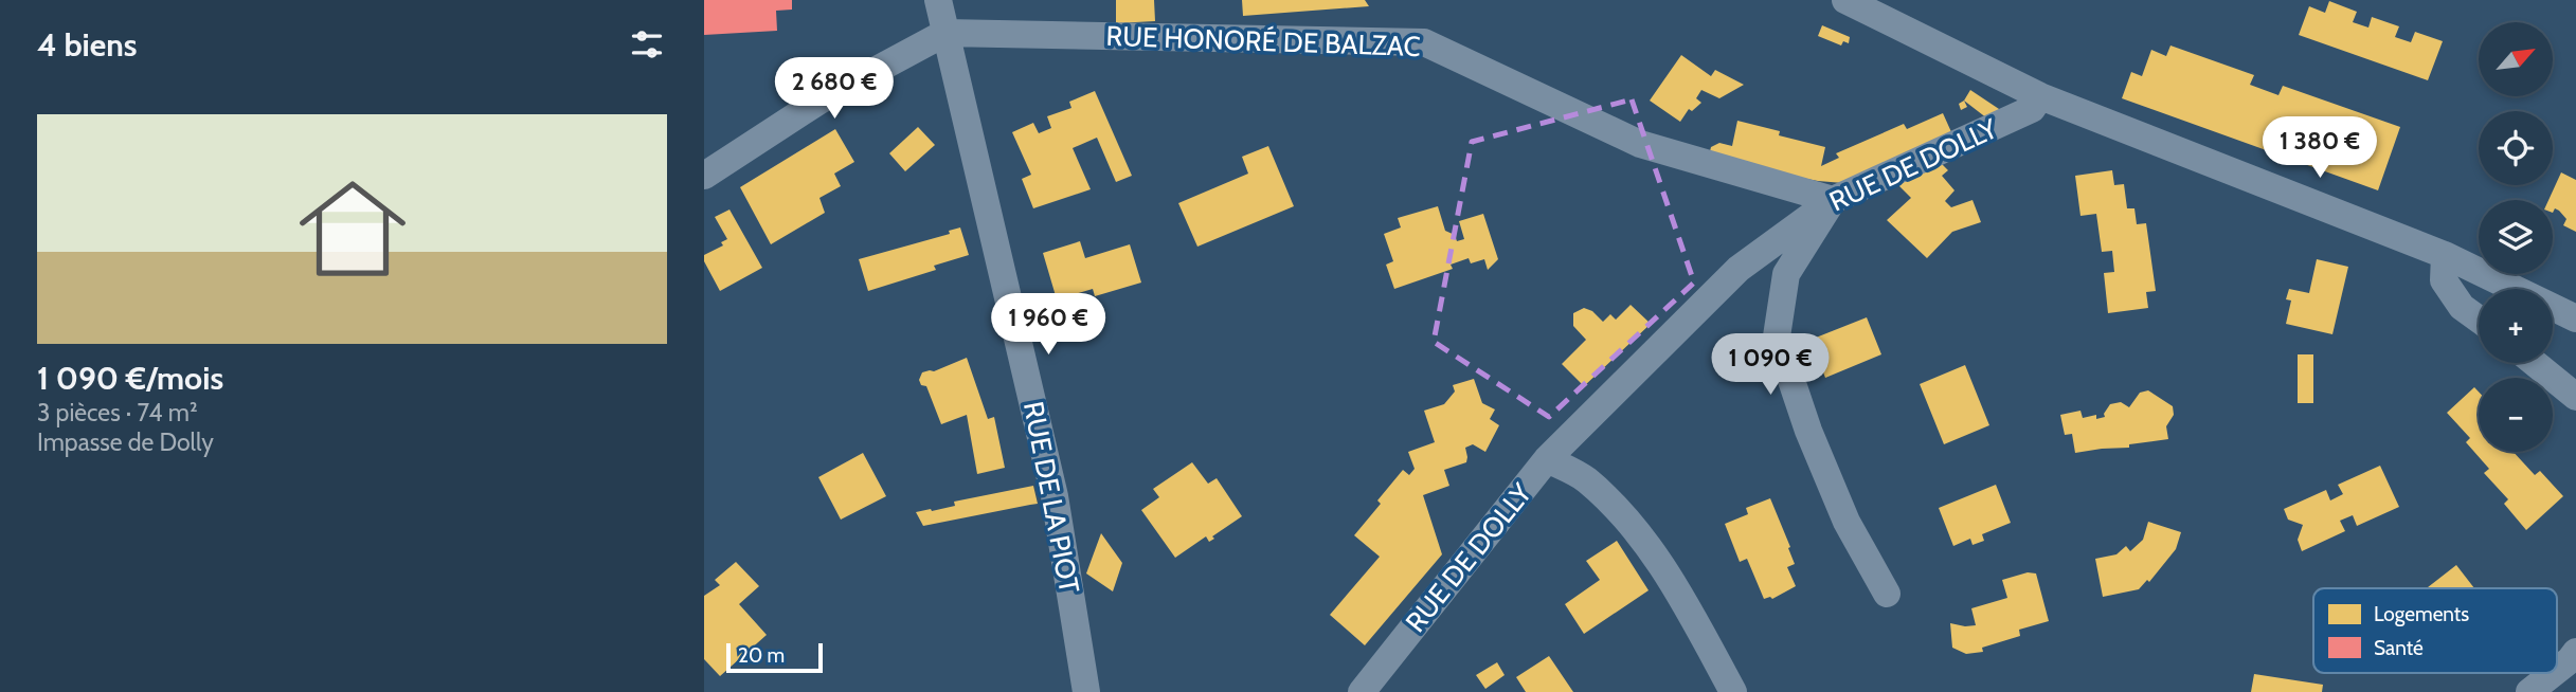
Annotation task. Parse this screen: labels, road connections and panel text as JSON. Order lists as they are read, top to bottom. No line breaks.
{"streets":{"street":["RUE HONORÉ DE BALZAC","RUE DE DOLLY","RUE DE LA PIOT"]},"crossings":[["RUE HONORÉ DE BALZAC","RUE DE DOLLY"],["RUE HONORÉ DE BALZAC","RUE DE LA PIOT"]],"legend":["Logements","Santé"],"scale_bar":"20 m","north":"top right","page":{"heading":"4 biens","map_buttons":["+","−"],"price":["2 680 €","1 380 €","1 960 €","1 090 €"],"list":[{"name":"1 090 €/mois","note":"3 pièces · 74 m² · Impasse de Dolly"}],"scale":"20 m"}}
